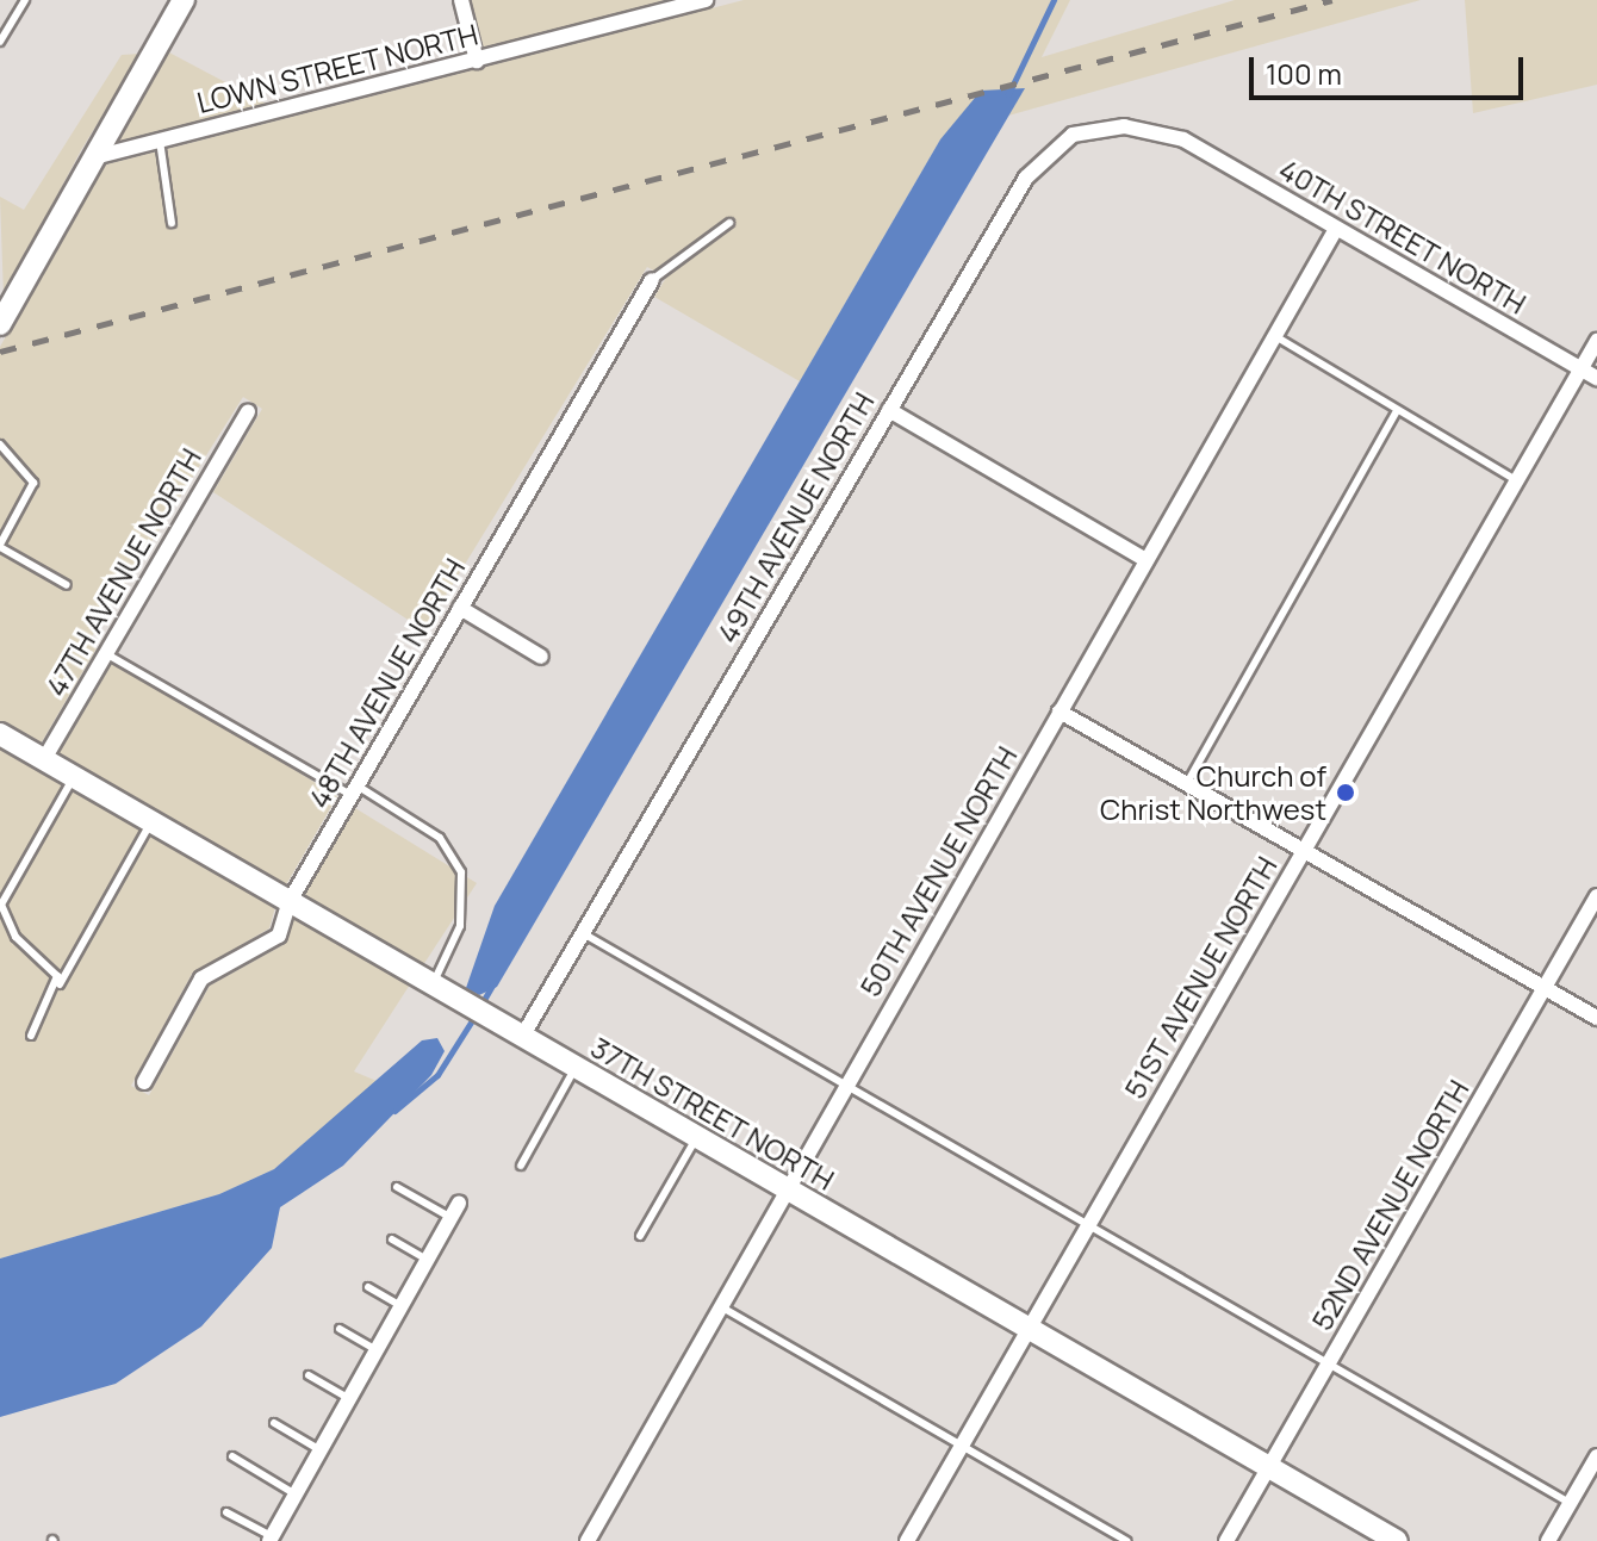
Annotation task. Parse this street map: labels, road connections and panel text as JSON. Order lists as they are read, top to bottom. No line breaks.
{"streets":{"street":["LOWN STREET NORTH","40TH STREET NORTH","49TH AVENUE NORTH","47TH AVENUE NORTH","48TH AVENUE NORTH","50TH AVENUE NORTH","51ST AVENUE NORTH","37TH STREET NORTH","52ND AVENUE NORTH"]},"crossings":[["40TH STREET NORTH","49TH AVENUE NORTH"],["40TH STREET NORTH","50TH AVENUE NORTH"],["40TH STREET NORTH","51ST AVENUE NORTH"],["49TH AVENUE NORTH","37TH STREET NORTH"],["47TH AVENUE NORTH","37TH STREET NORTH"],["48TH AVENUE NORTH","37TH STREET NORTH"],["50TH AVENUE NORTH","37TH STREET NORTH"],["51ST AVENUE NORTH","37TH STREET NORTH"],["37TH STREET NORTH","52ND AVENUE NORTH"]],"places":["Church of Christ Northwest"],"scale_bar":"100 m"}
